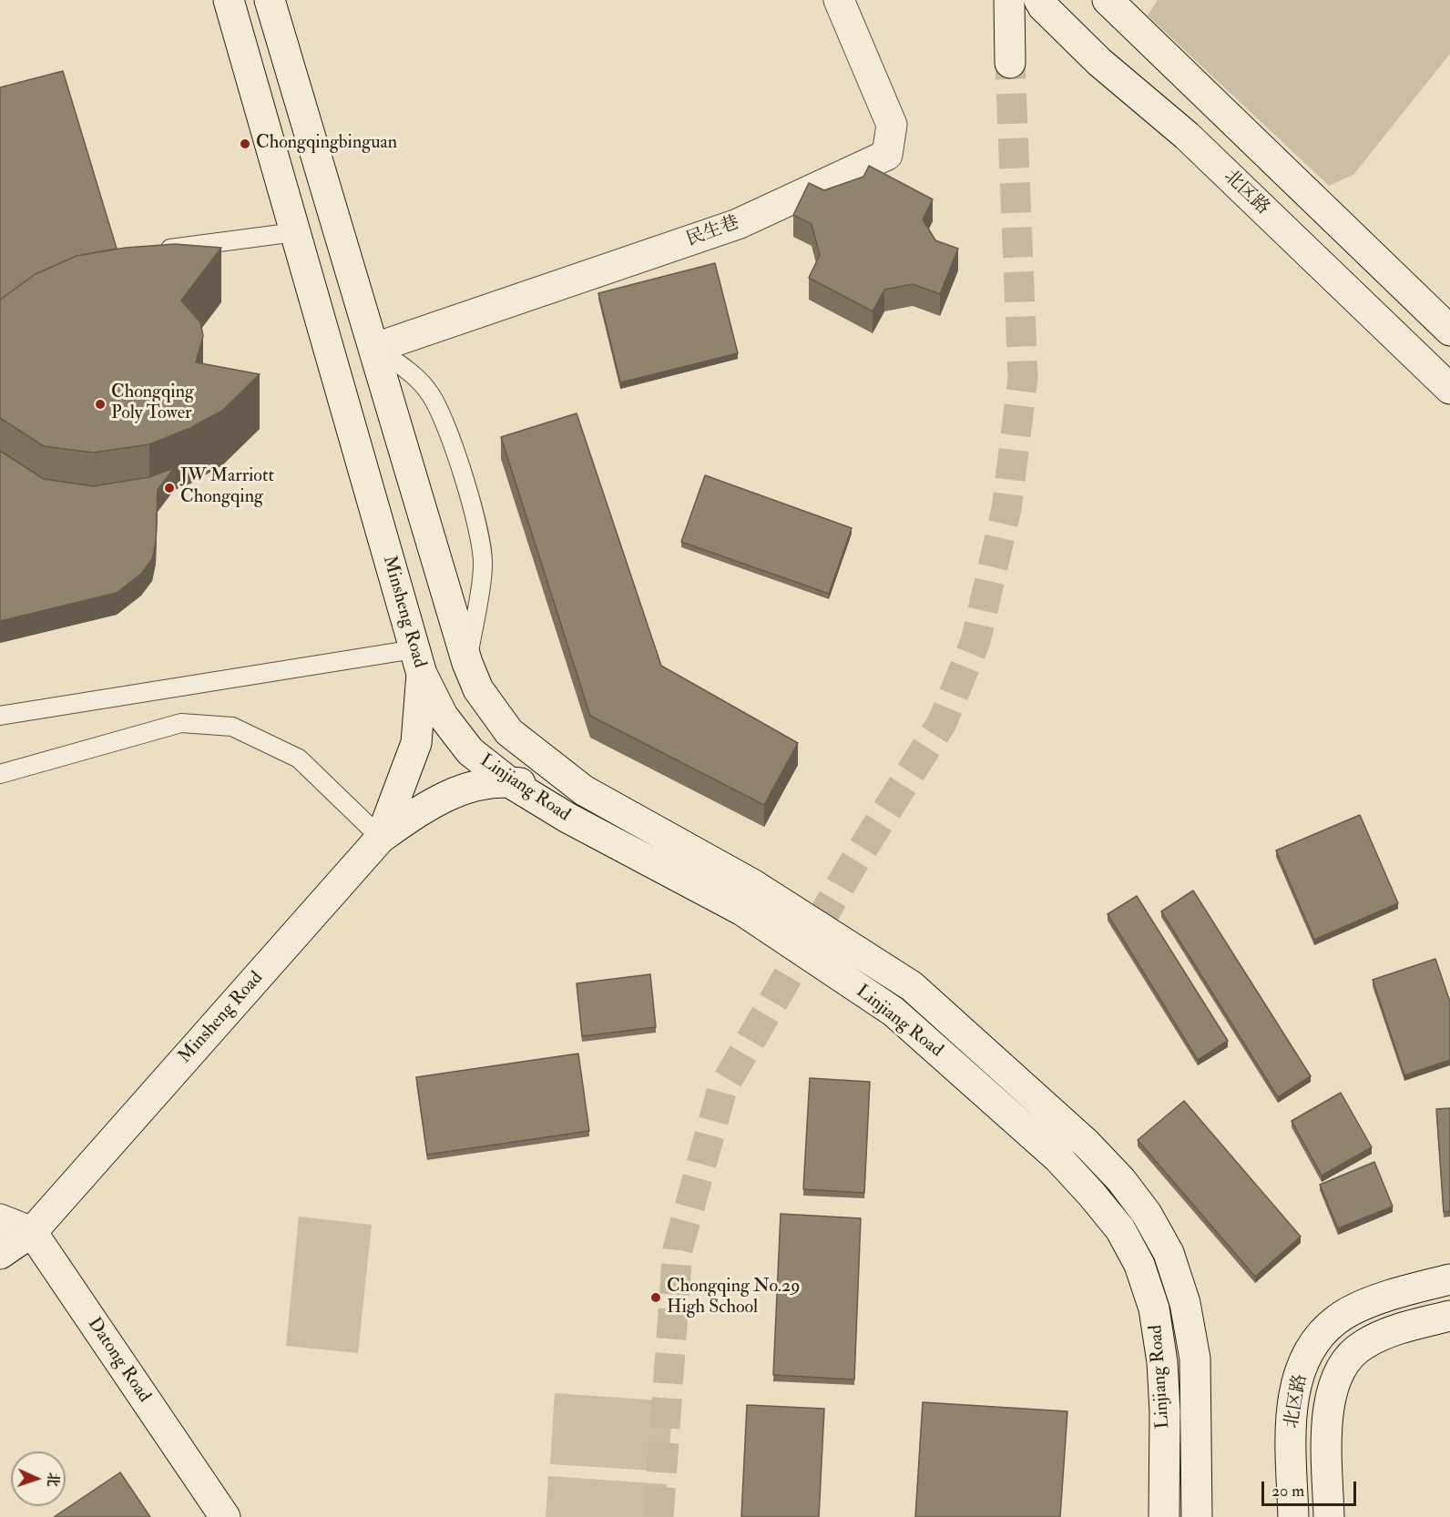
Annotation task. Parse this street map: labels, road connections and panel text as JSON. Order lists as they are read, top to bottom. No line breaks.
{"streets":{"main road":["北区路","民生巷","Minsheng Road","Linjiang Road","Datong Road"]},"crossings":[["Minsheng Road","Linjiang Road"],["Minsheng Road","Datong Road"]],"places":["Chongqingbinguan","Chongqing Poly Tower","JW Marriott Chongqing","Chongqing No.29 High School"],"scale_bar":"20 m","north":"right"}
